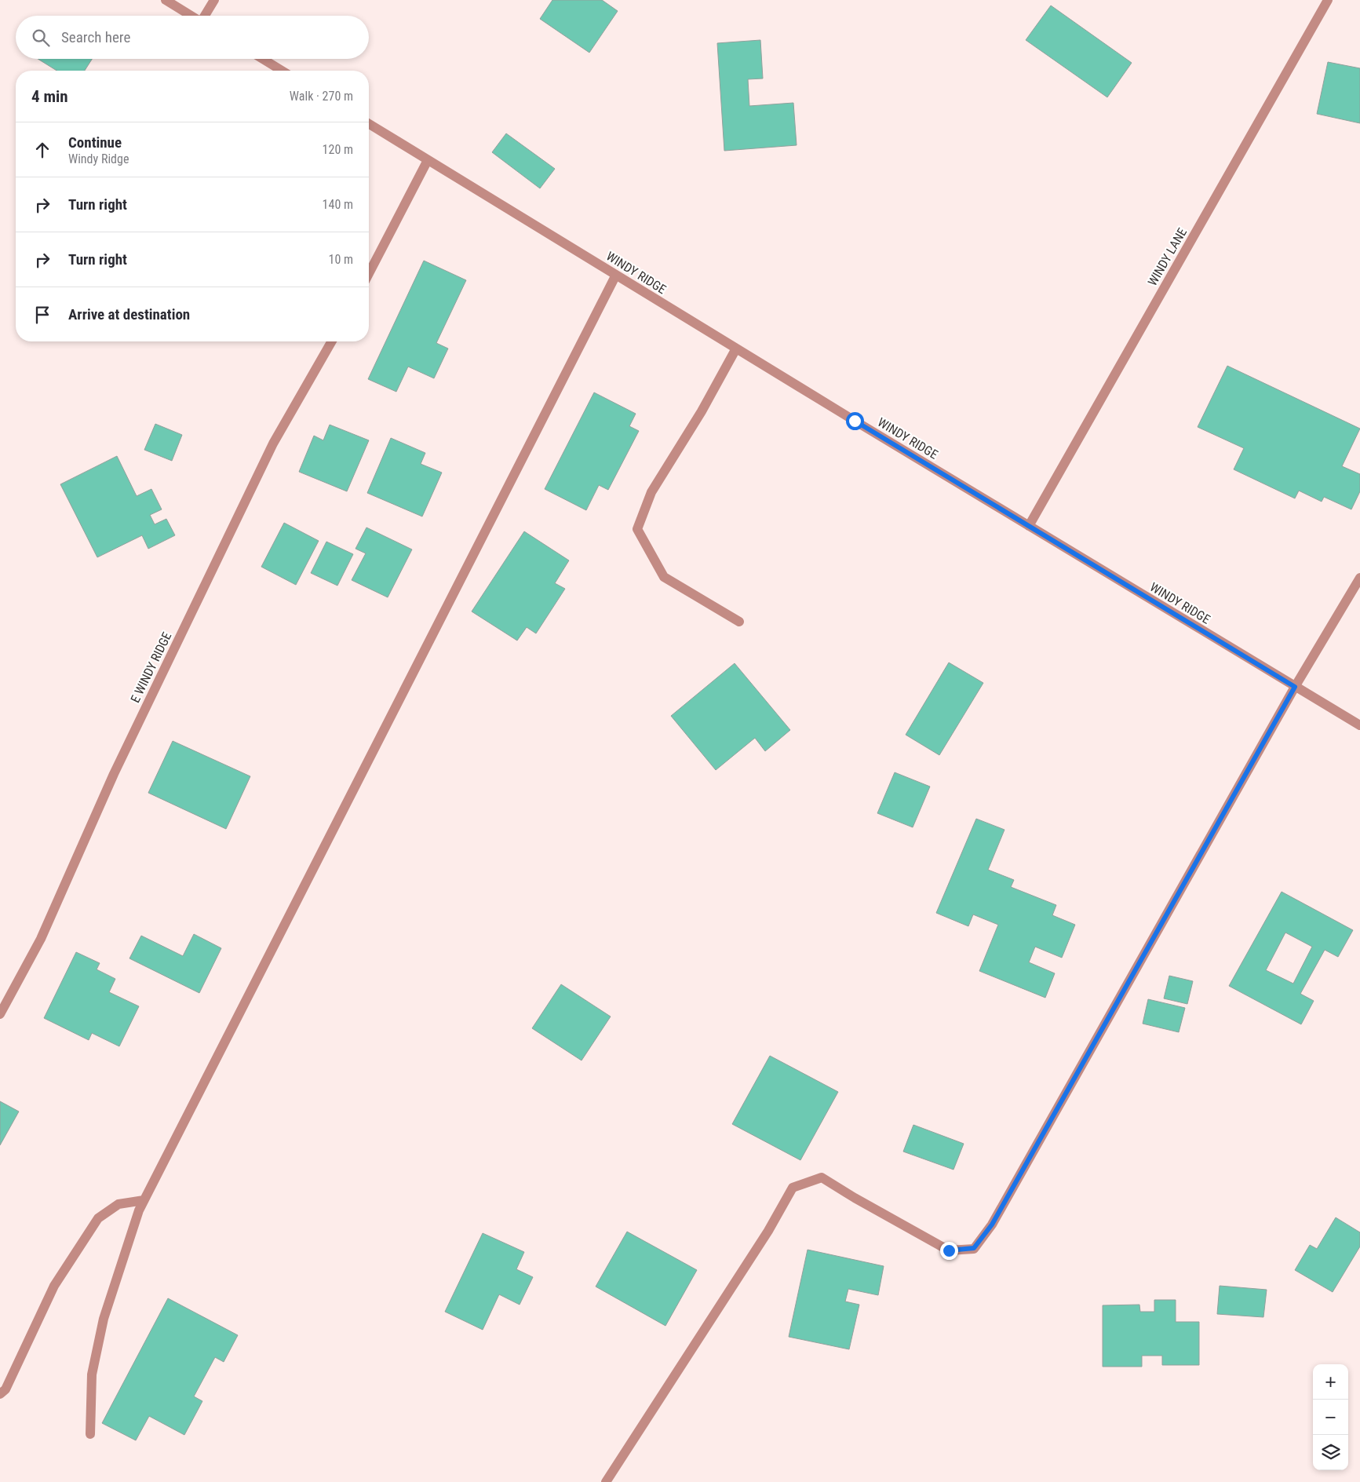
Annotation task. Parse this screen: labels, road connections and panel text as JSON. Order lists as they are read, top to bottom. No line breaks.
{"streets":{"street":["WINDY LANE","WINDY RIDGE","E WINDY RIDGE"]},"crossings":[["WINDY LANE","WINDY RIDGE"]],"page":{"search":"Search here","heading":["4 min","Walk · 270 m"],"list":[["Continue","Windy Ridge","120 m"],["Turn right","140 m"],["Turn right","10 m"],"Arrive at destination"],"map_buttons":["+","−"]}}
